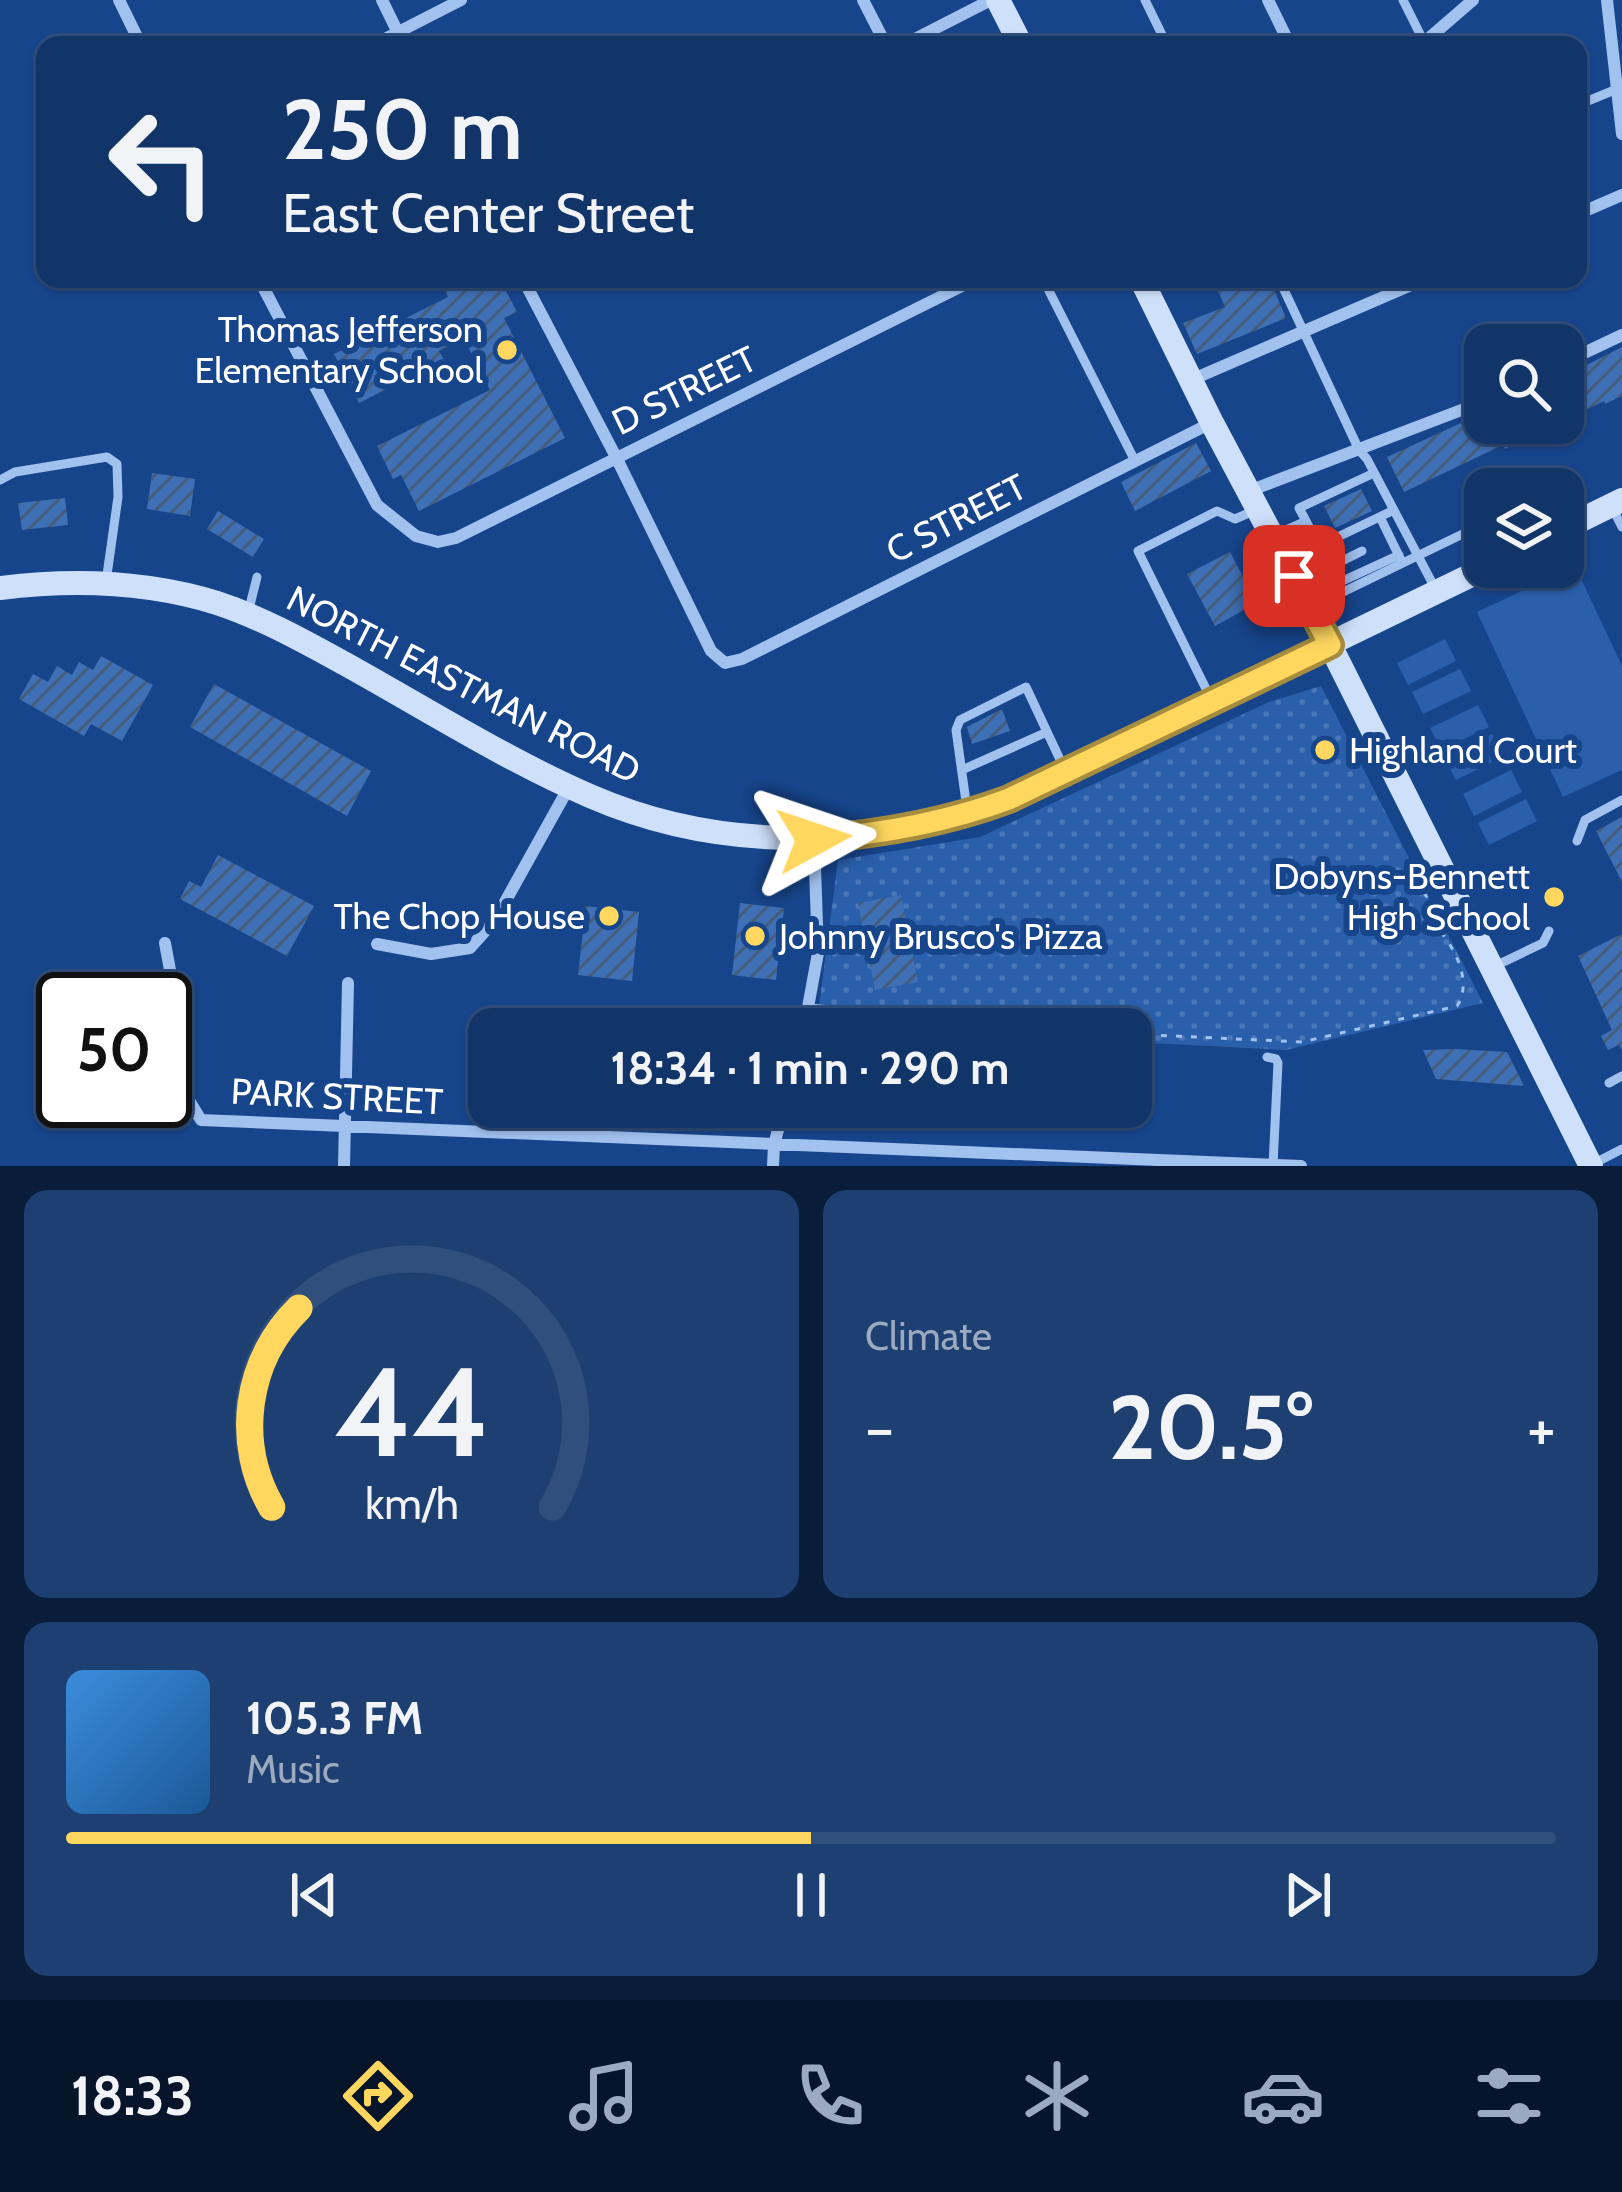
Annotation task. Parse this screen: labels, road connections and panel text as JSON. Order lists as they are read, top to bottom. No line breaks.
{"streets":{"main road":["NORTH EASTMAN ROAD"],"street":["D STREET","C STREET","PARK STREET"]},"crossings":[["D STREET","C STREET"]],"places":["Thomas Jefferson Elementary School","Highland Court","Dobyns-Bennett High School","The Chop House","Johnny Brusco's Pizza"],"page":{"turn":["250 m","East Center Street"],"limit":"50","trip":"18:34 · 1 min · 290 m","tile":"Climate","heat":["−","20.5°","+"],"song":["105.3 FM","Music"],"tabs":"18:33","gauge":["44","km/h"]}}
